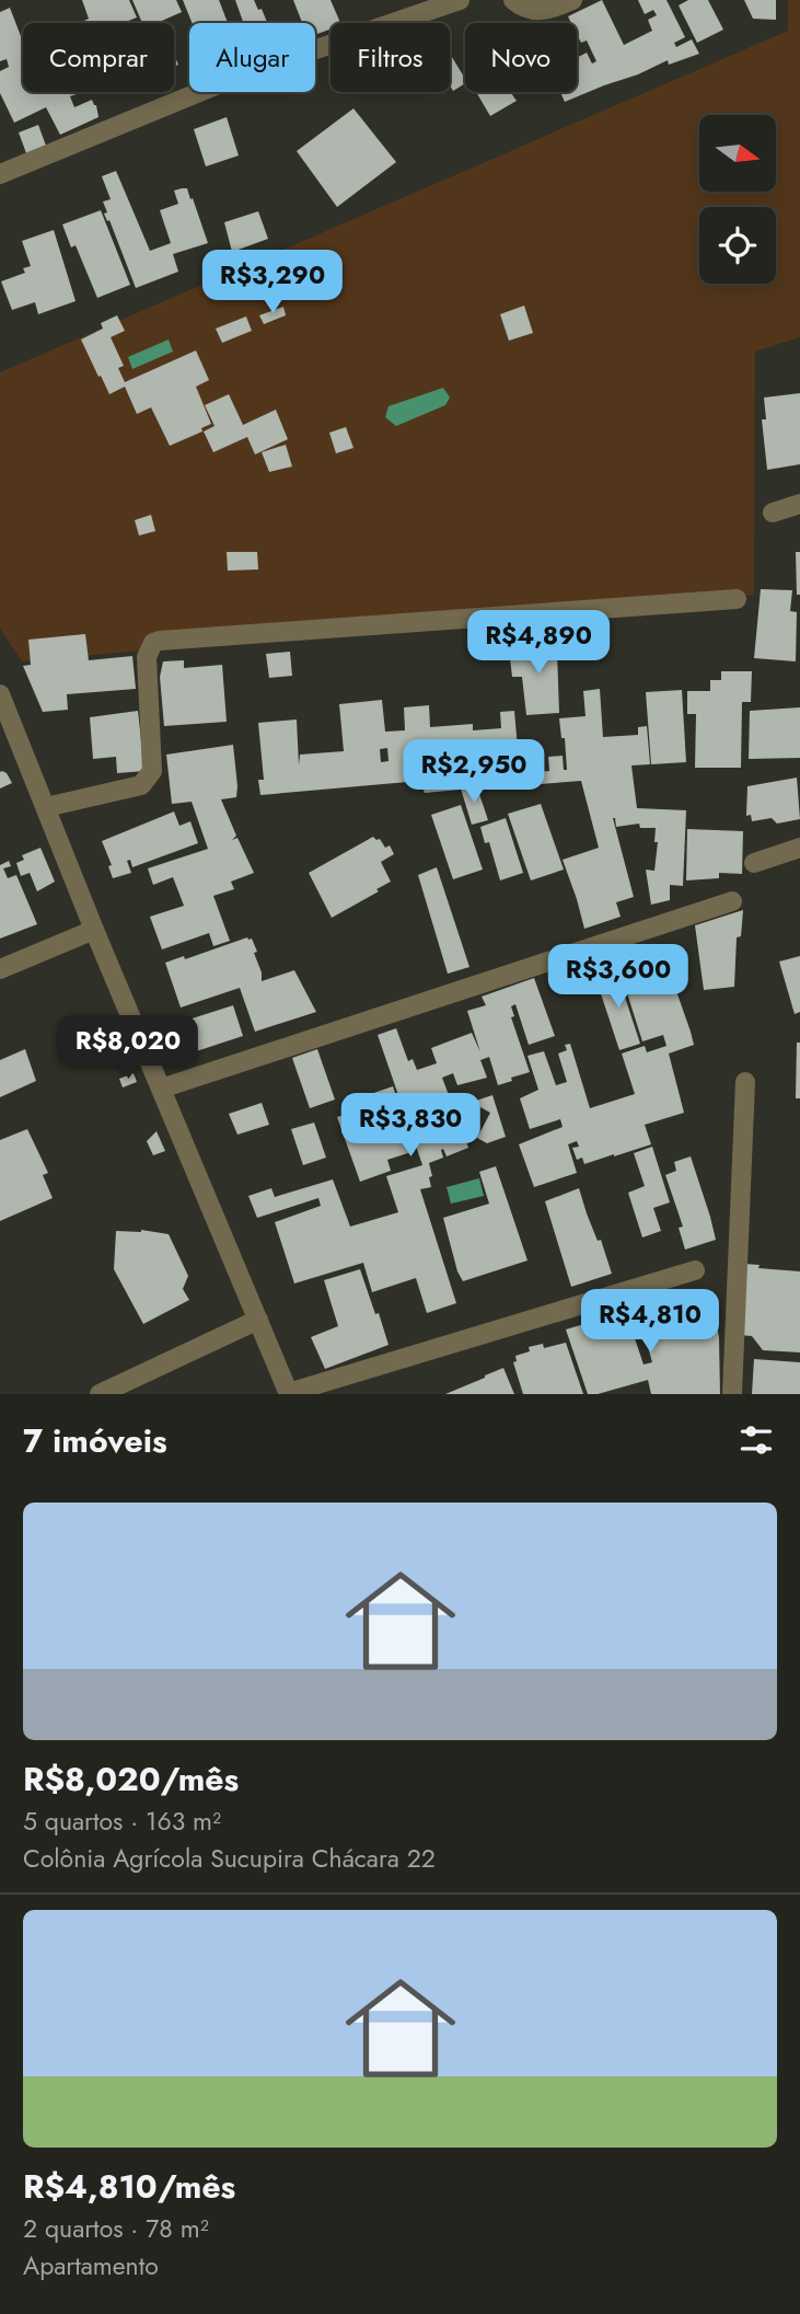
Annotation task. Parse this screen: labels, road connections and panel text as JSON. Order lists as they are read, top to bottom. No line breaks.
{"north":"right","page":{"chip":["Comprar","Alugar","Filtros","Novo"],"price":["R$3,290","R$4,890","R$2,950","R$3,600","R$8,020","R$3,830","R$4,810"],"heading":"7 imóveis","list":[{"name":"R$8,020/mês","note":"5 quartos · 163 m² · Colônia Agrícola Sucupira Chácara 22"},{"name":"R$4,810/mês","note":"2 quartos · 78 m² · Apartamento"}]}}
